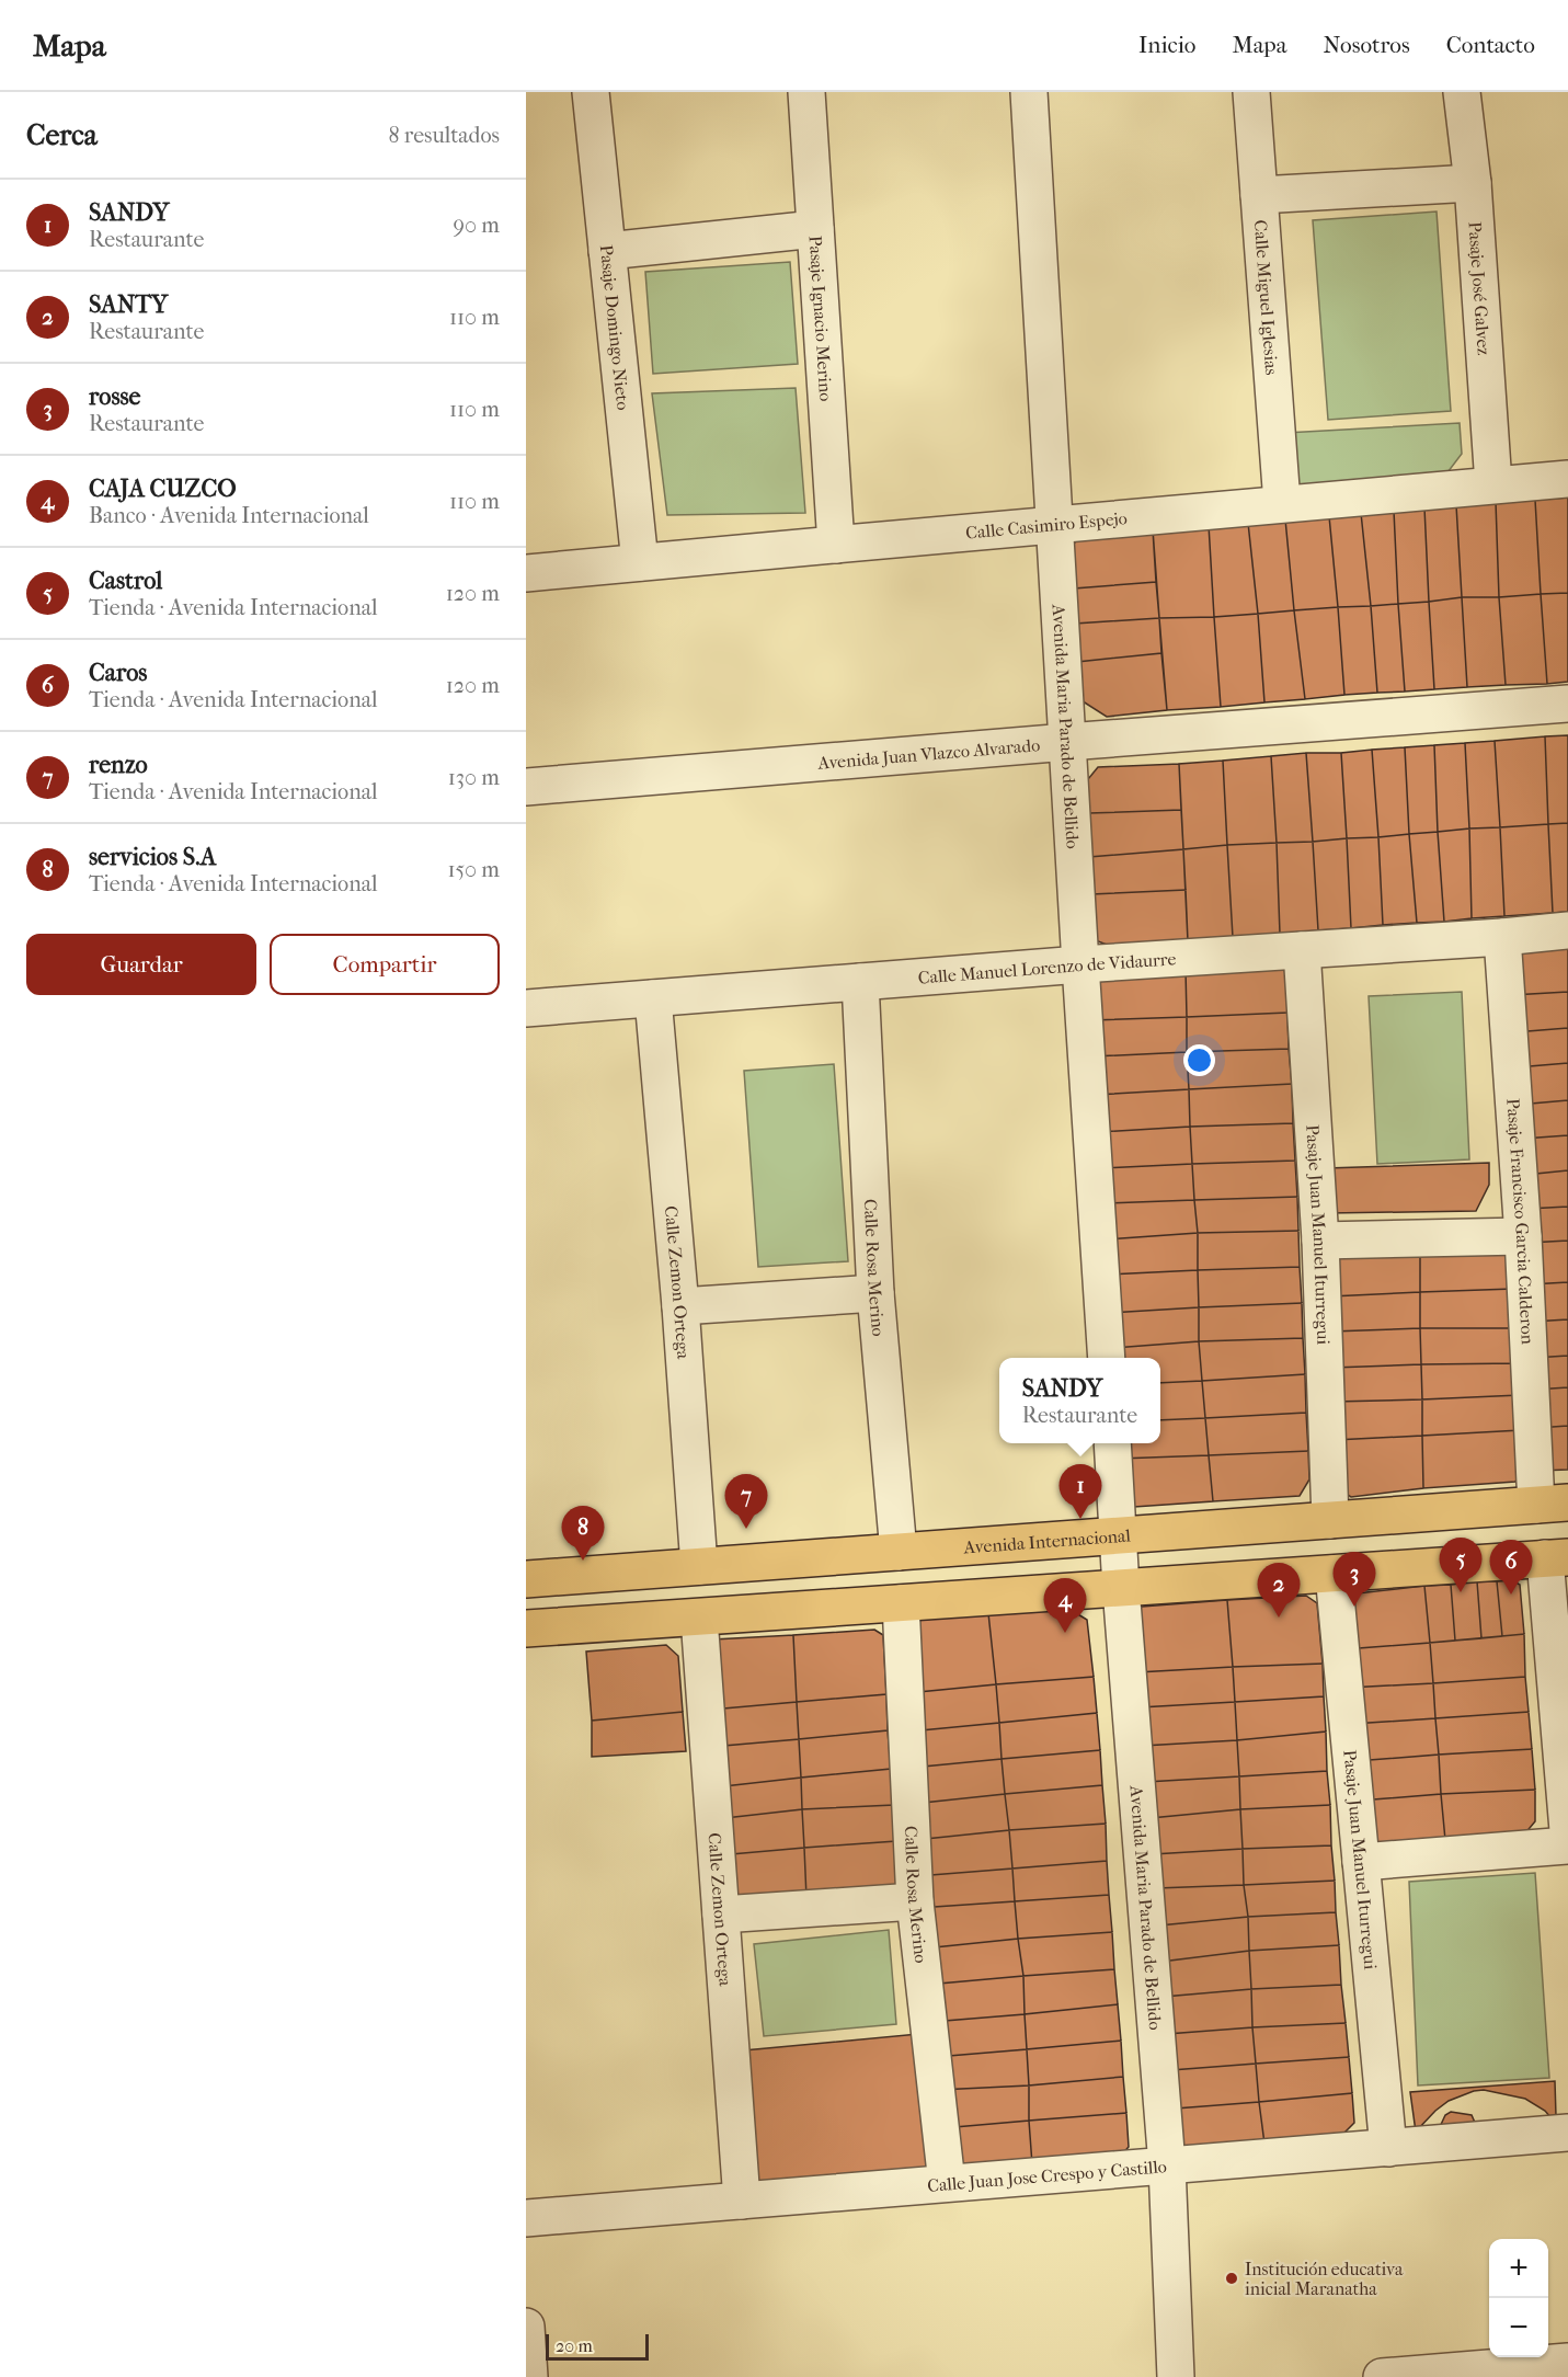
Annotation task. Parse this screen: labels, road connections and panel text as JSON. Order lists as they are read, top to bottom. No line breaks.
{"streets":{"main road":["Avenida Internacional"],"street":["Pasaje José Galvez","Calle Miguel Iglesias","Pasaje Ignacio Merino","Pasaje Domingo Nieto","Calle Casimiro Espejo","Avenida Maria Parado de Bellido","Avenida Juan Vlazco Alvarado","Calle Manuel Lorenzo de Vidaurre","Pasaje Francisco Garcia Calderon","Pasaje Juan Manuel Iturregui","Calle Rosa Merino","Calle Zemon Ortega","Calle Juan Jose Crespo y Castillo"]},"crossings":[["Pasaje José Galvez","Calle Casimiro Espejo"],["Calle Miguel Iglesias","Calle Casimiro Espejo"],["Pasaje Ignacio Merino","Calle Casimiro Espejo"],["Pasaje Domingo Nieto","Calle Casimiro Espejo"],["Calle Casimiro Espejo","Avenida Maria Parado de Bellido"],["Avenida Maria Parado de Bellido","Avenida Juan Vlazco Alvarado"],["Avenida Maria Parado de Bellido","Calle Manuel Lorenzo de Vidaurre"],["Avenida Maria Parado de Bellido","Avenida Internacional"],["Avenida Maria Parado de Bellido","Calle Juan Jose Crespo y Castillo"],["Calle Manuel Lorenzo de Vidaurre","Pasaje Francisco Garcia Calderon"],["Calle Manuel Lorenzo de Vidaurre","Pasaje Juan Manuel Iturregui"],["Calle Manuel Lorenzo de Vidaurre","Calle Rosa Merino"],["Calle Manuel Lorenzo de Vidaurre","Calle Zemon Ortega"],["Pasaje Francisco Garcia Calderon","Avenida Internacional"],["Pasaje Juan Manuel Iturregui","Avenida Internacional"],["Pasaje Juan Manuel Iturregui","Calle Juan Jose Crespo y Castillo"],["Calle Rosa Merino","Avenida Internacional"],["Calle Rosa Merino","Calle Juan Jose Crespo y Castillo"],["Calle Zemon Ortega","Avenida Internacional"],["Calle Zemon Ortega","Calle Juan Jose Crespo y Castillo"]],"places":["Institución educativa inicial Maranatha"],"scale_bar":"20 m","page":{"header":"Mapa","nav":["Inicio","Mapa","Nosotros","Contacto"],"heading":["Cerca","8 resultados"],"list":[{"mark":"1","name":"SANDY","note":"Restaurante","value":"90 m"},{"mark":"2","name":"SANTY","note":"Restaurante","value":"110 m"},{"mark":"3","name":"rosse","note":"Restaurante","value":"110 m"},{"mark":"4","name":"CAJA CUZCO","note":"Banco · Avenida Internacional","value":"110 m"},{"mark":"5","name":"Castrol","note":"Tienda · Avenida Internacional","value":"120 m"},{"mark":"6","name":"Caros","note":"Tienda · Avenida Internacional","value":"120 m"},{"mark":"7","name":"renzo","note":"Tienda · Avenida Internacional","value":"130 m"},{"mark":"8","name":"servicios S.A","note":"Tienda · Avenida Internacional","value":"150 m"}],"buttons":["Guardar","Compartir"],"popup":["SANDY","Restaurante"],"pins":["1","7","8","5","6","3","2","4"],"map_buttons":["+","−"],"scale":"20 m"}}
